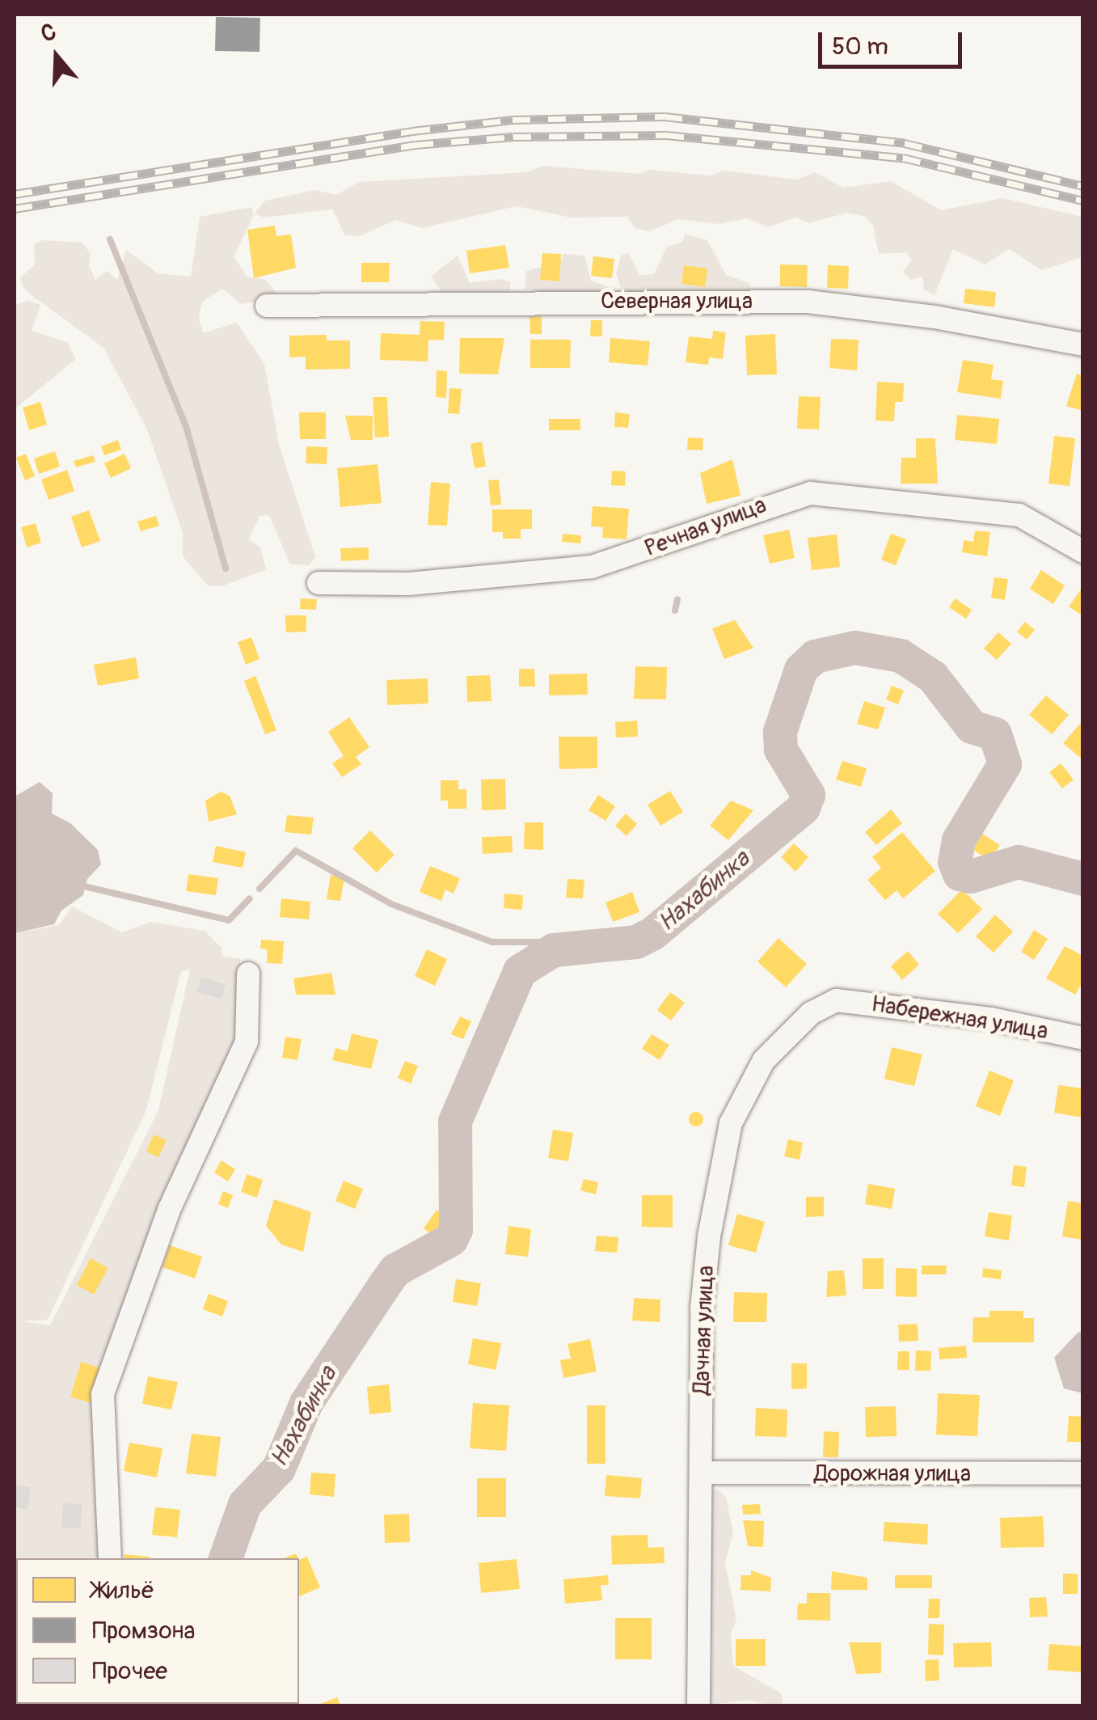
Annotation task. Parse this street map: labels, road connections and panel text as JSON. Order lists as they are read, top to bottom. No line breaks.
{"streets":{"street":["Северная улица","Речная улица","Набережная улица","Дачная улица","Дорожная улица"]},"crossings":[["Набережная улица","Дачная улица"],["Дачная улица","Дорожная улица"]],"water":["Нахабинка"],"legend":["Жильё","Промзона","Прочее"],"scale_bar":"50 m","north":"top"}
